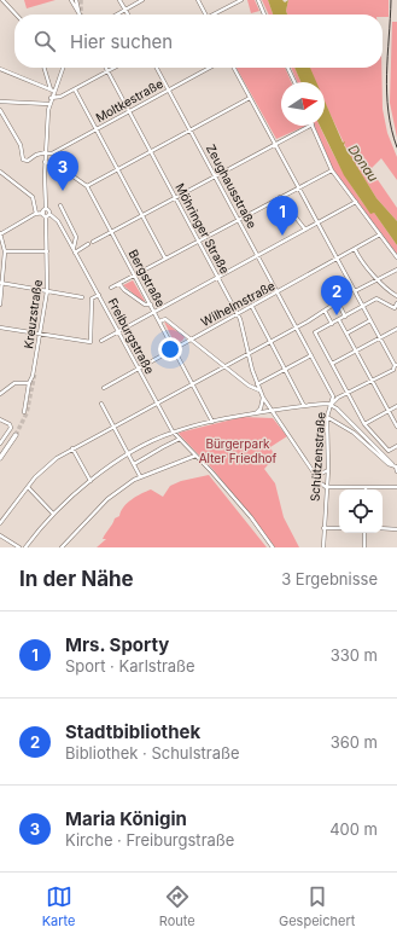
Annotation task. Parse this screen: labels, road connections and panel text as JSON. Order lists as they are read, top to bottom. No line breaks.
{"streets":{"street":["Moltkestraße","Zeughausstraße","Möhringer Straße","Bergstraße","Wilhelmstraße","Kreuzstraße","Freiburgstraße","Schützenstraße"]},"crossings":[["Moltkestraße","Zeughausstraße"],["Moltkestraße","Möhringer Straße"],["Zeughausstraße","Wilhelmstraße"],["Zeughausstraße","Schützenstraße"],["Möhringer Straße","Wilhelmstraße"],["Bergstraße","Wilhelmstraße"],["Wilhelmstraße","Freiburgstraße"],["Kreuzstraße","Freiburgstraße"]],"water":["Donau"],"parks":["Bürgerpark Alter Friedhof"],"north":"right","page":{"search":"Hier suchen","pins":["3","1","2"],"heading":["In der Nähe","3 Ergebnisse"],"list":[{"mark":"1","name":"Mrs. Sporty","note":"Sport · Karlstraße","value":"330 m"},{"mark":"2","name":"Stadtbibliothek","note":"Bibliothek · Schulstraße","value":"360 m"},{"mark":"3","name":"Maria Königin","note":"Kirche · Freiburgstraße","value":"400 m"}],"nav":["Karte","Route","Gespeichert"]}}
